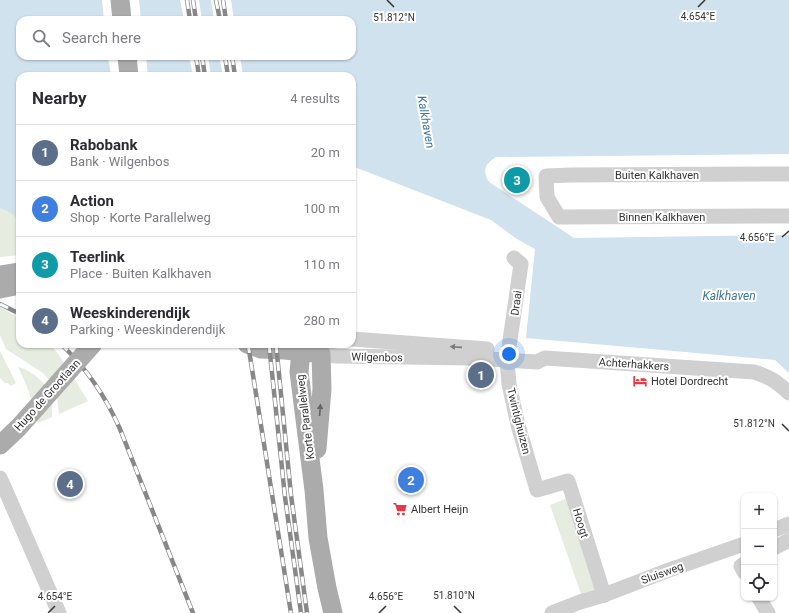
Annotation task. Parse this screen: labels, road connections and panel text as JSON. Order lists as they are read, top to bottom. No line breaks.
{"streets":{"main road":["Wilgenbos","Hugo de Grootlaan","Korte Parallelweg"],"street":["Buiten Kalkhaven","Binnen Kalkhaven","Draai","Achterhakkers","Twintighuizen","Hoogt","Sluisweg"]},"crossings":[["Buiten Kalkhaven","Binnen Kalkhaven"],["Draai","Wilgenbos"],["Draai","Achterhakkers"],["Draai","Twintighuizen"],["Wilgenbos","Achterhakkers"],["Wilgenbos","Korte Parallelweg"],["Wilgenbos","Twintighuizen"],["Achterhakkers","Twintighuizen"],["Twintighuizen","Hoogt"],["Hoogt","Sluisweg"]],"water":["Kalkhaven"],"places":{"hotel":["Hotel Dordrecht"],"supermarket":["Albert Heijn"]},"page":{"search":"Search here","heading":["Nearby","4 results"],"list":[{"mark":"1","name":"Rabobank","note":"Bank · Wilgenbos","value":"20 m"},{"mark":"2","name":"Action","note":"Shop · Korte Parallelweg","value":"100 m"},{"mark":"3","name":"Teerlink","note":"Place · Buiten Kalkhaven","value":"110 m"},{"mark":"4","name":"Weeskinderendijk","note":"Parking · Weeskinderendijk","value":"280 m"}],"pins":["3","1","2","4"],"map_buttons":["+","−"]},"coordinates":["4.654°E","51.812°N","4.656°E","51.810°N"]}
